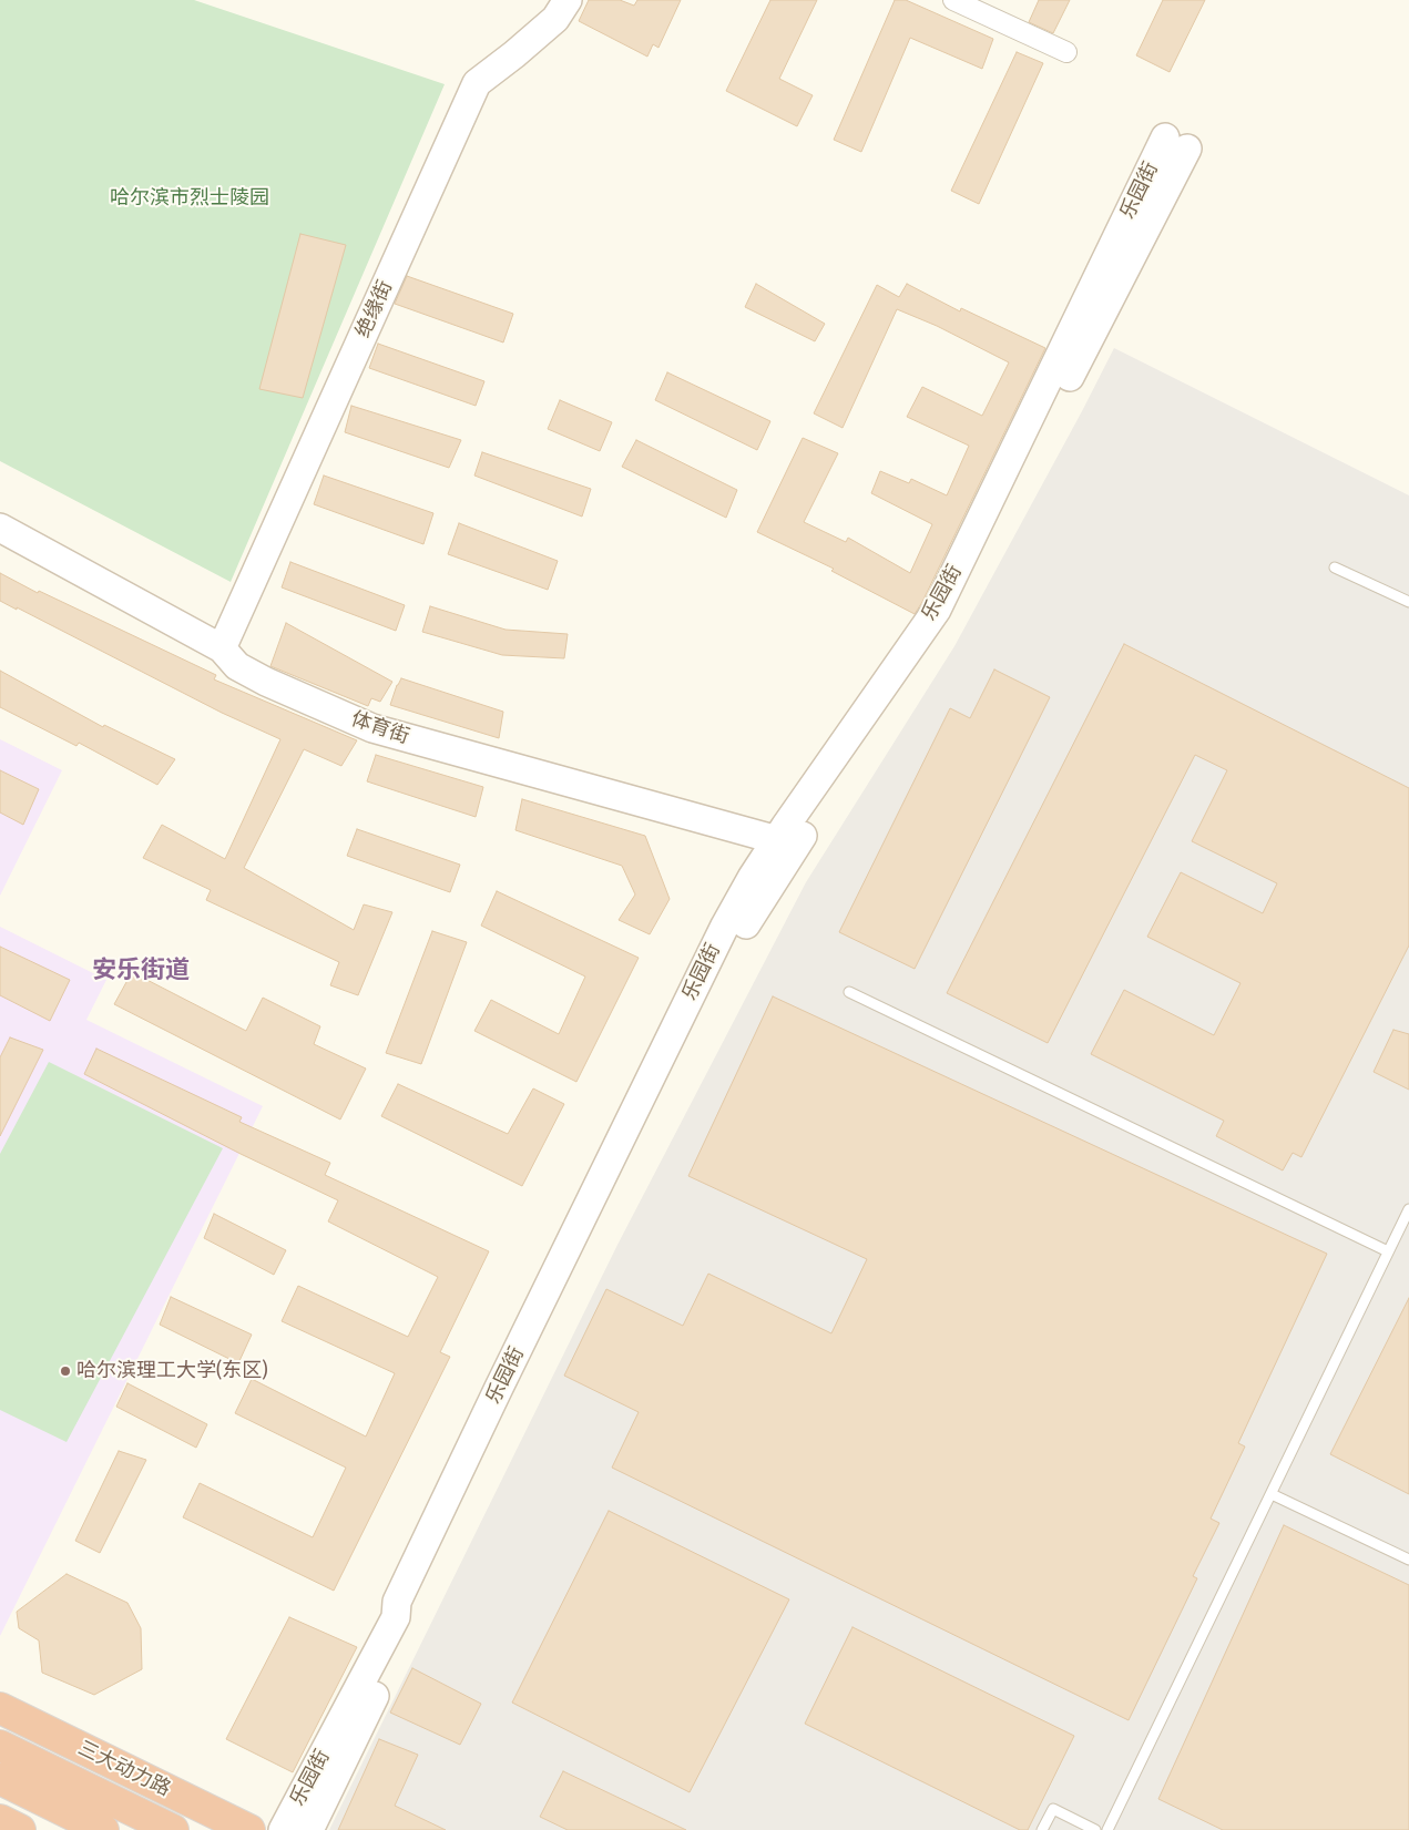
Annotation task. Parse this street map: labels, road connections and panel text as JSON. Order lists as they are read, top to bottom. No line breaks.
{"streets":{"highway":["三大动力路"],"main road":["乐园街","绝缘街","体育街"]},"crossings":[["乐园街","体育街"],["绝缘街","体育街"]],"districts":["安乐街道"],"parks":["哈尔滨市烈士陵园"],"places":["哈尔滨理工大学(东区)"]}
